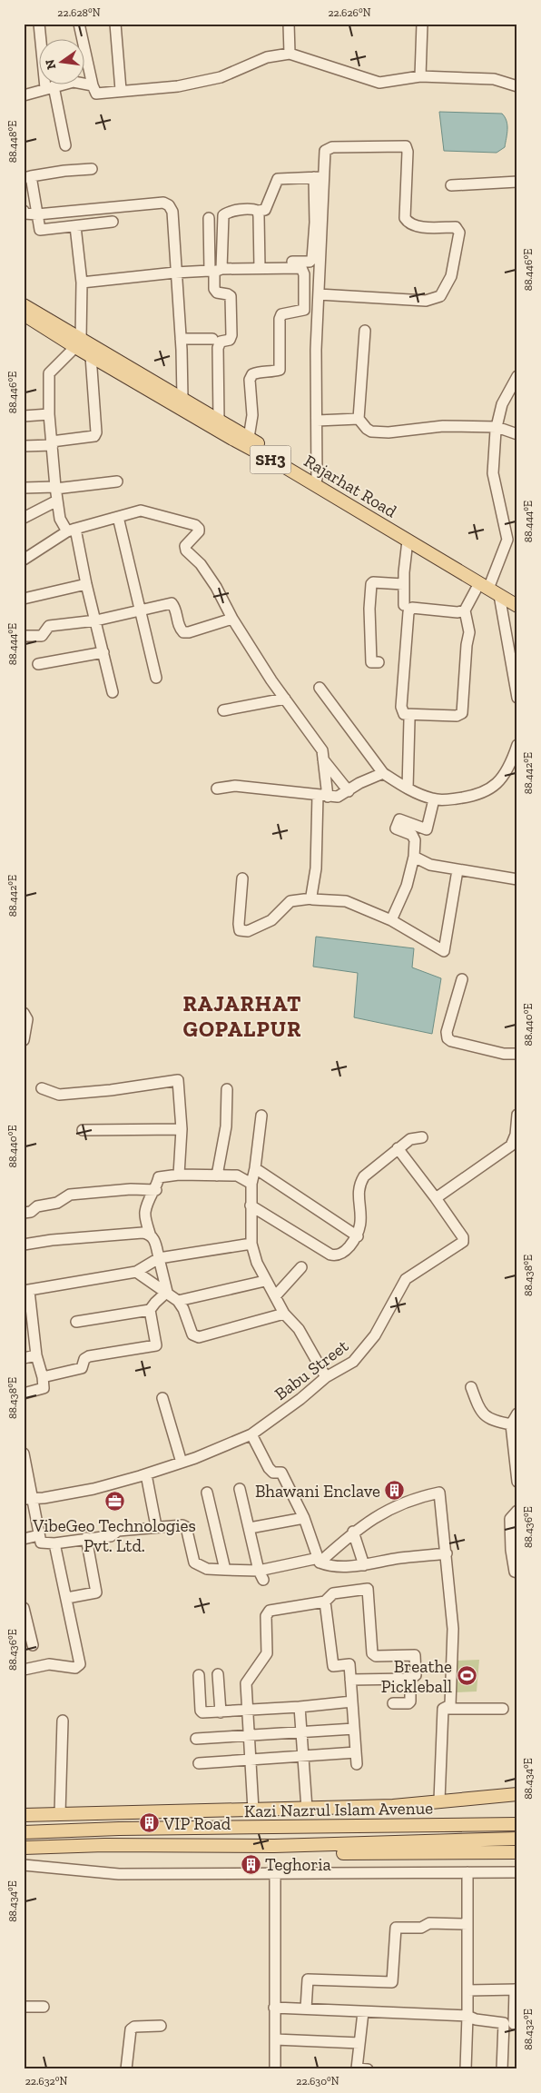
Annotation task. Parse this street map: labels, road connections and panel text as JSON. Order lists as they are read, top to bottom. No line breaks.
{"streets":{"main road":["SH3","Rajarhat Road","Kazi Nazrul Islam Avenue"],"street":["Babu Street"]},"districts":["RAJARHAT GOPALPUR"],"places":{"building":["Bhawani Enclave","VIP Road","Teghoria"],"office":["VibeGeo Technologies Pvt. Ltd."],"sports":["Breathe Pickleball"]},"north":"left","coordinates":["22.628°N","22.626°N","88.448°E","88.446°E","88.444°E","88.442°E","88.440°E","88.438°E","88.436°E","88.434°E","88.432°E","22.632°N","22.630°N"]}
